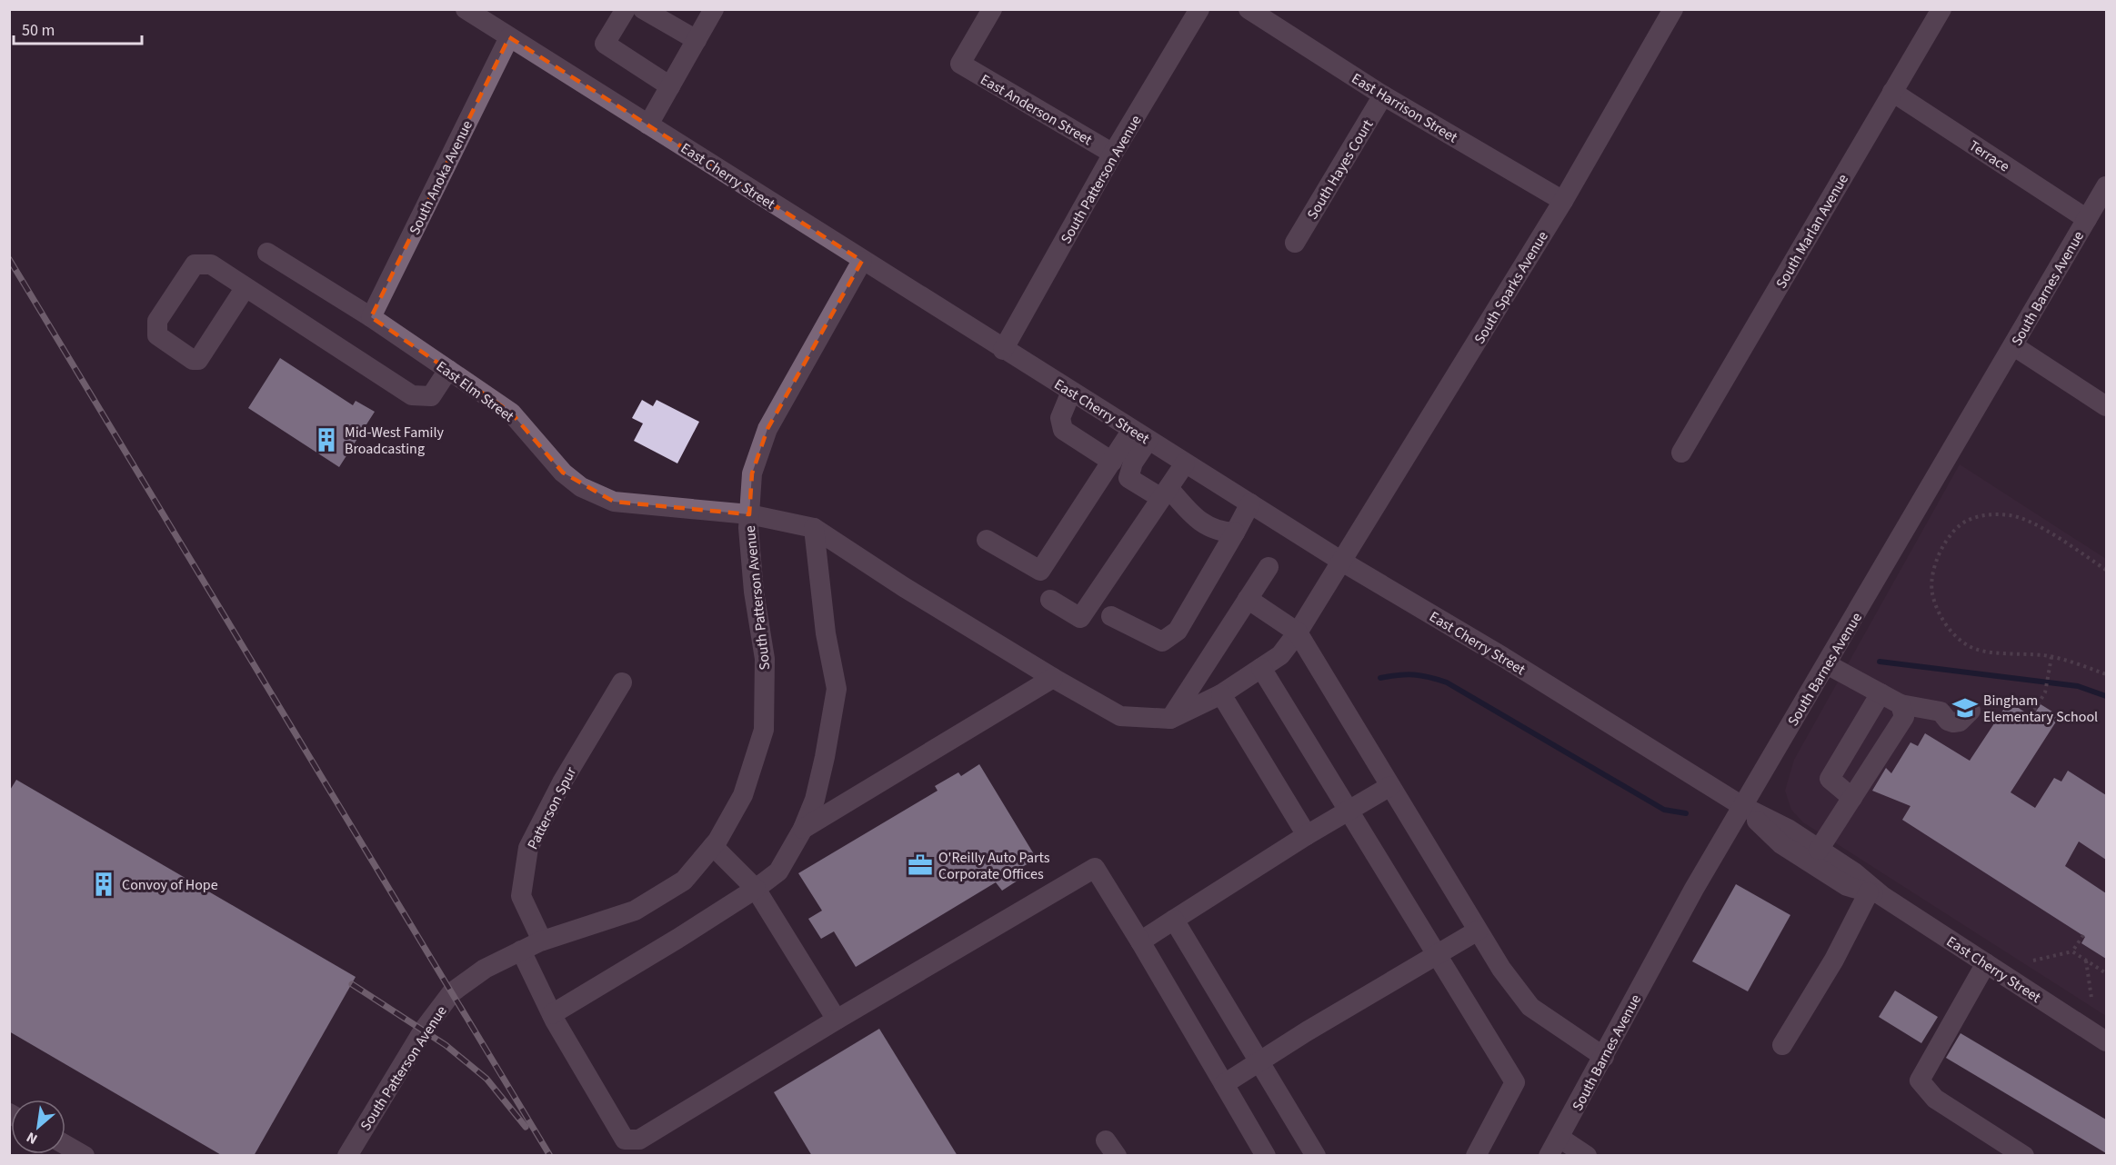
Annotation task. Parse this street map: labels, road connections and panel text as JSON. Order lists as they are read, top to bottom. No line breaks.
{"streets":{"street":["East Harrison Street","East Anderson Street","Terrace","South Hayes Court","East Cherry Street","South Anoka Avenue","South Patterson Avenue","South Marlan Avenue","South Sparks Avenue","South Barnes Avenue","East Elm Street","Patterson Spur"]},"crossings":[["East Harrison Street","South Hayes Court"],["East Harrison Street","South Sparks Avenue"],["East Anderson Street","South Patterson Avenue"],["Terrace","South Marlan Avenue"],["Terrace","South Barnes Avenue"],["East Cherry Street","South Anoka Avenue"],["East Cherry Street","South Patterson Avenue"],["East Cherry Street","South Sparks Avenue"],["East Cherry Street","South Barnes Avenue"],["South Anoka Avenue","East Elm Street"],["South Patterson Avenue","East Elm Street"],["South Patterson Avenue","Patterson Spur"]],"places":{"building":["Mid-West Family Broadcasting","Convoy of Hope"],"school or university":["Bingham Elementary School"],"office":["O'Reilly Auto Parts Corporate Offices"]},"scale_bar":"50 m","north":"bottom left"}
